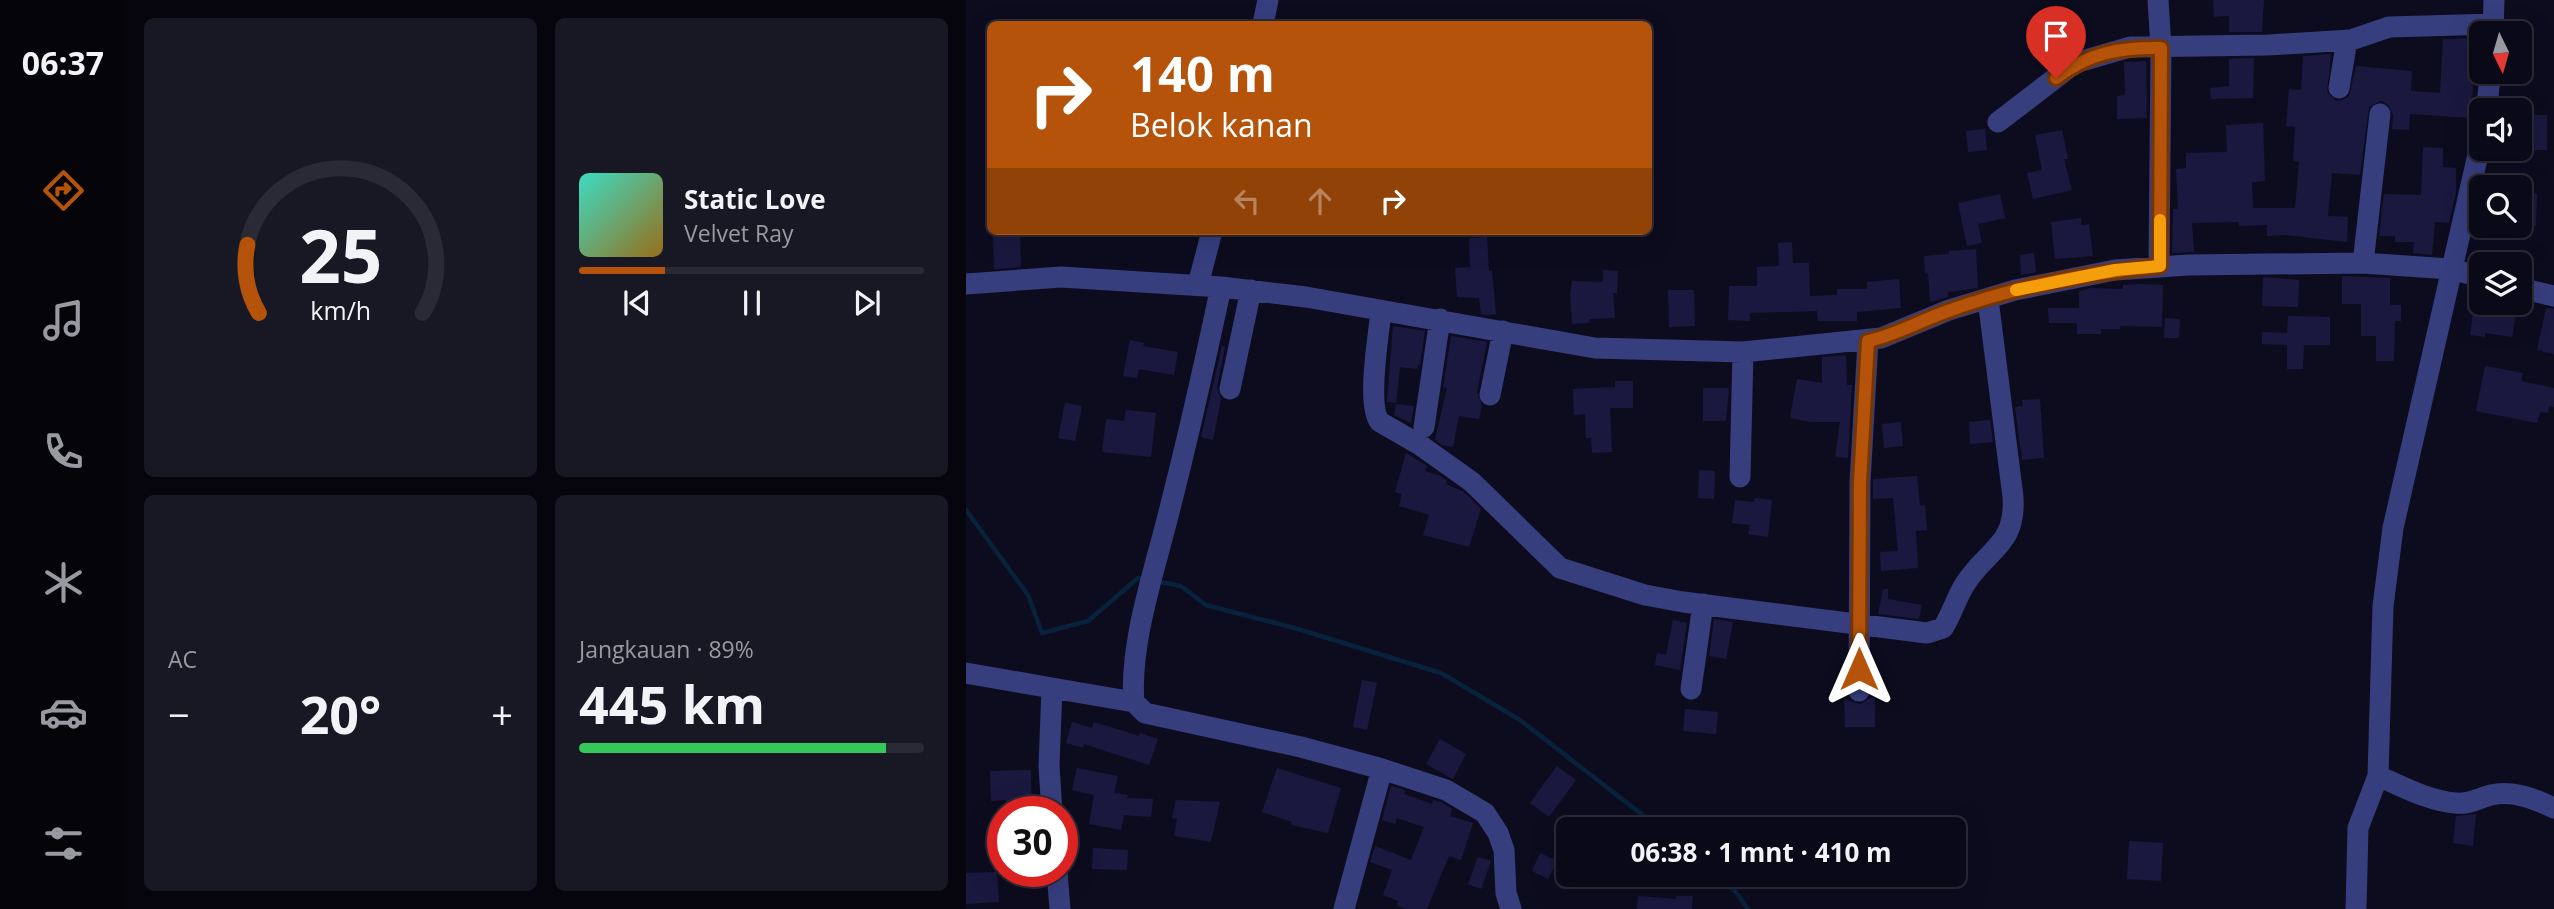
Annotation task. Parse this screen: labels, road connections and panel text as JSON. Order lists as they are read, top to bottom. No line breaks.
{"north":"bottom","page":{"tabs":"06:37","turn":["140 m","Belok kanan"],"song":["Static Love","Velvet Ray"],"tile":["AC",["Jangkauan · 89%","445 km"]],"heat":["−","20°","+"],"limit":"30","trip":"06:38 · 1 mnt · 410 m","gauge":["25","km/h"]}}
